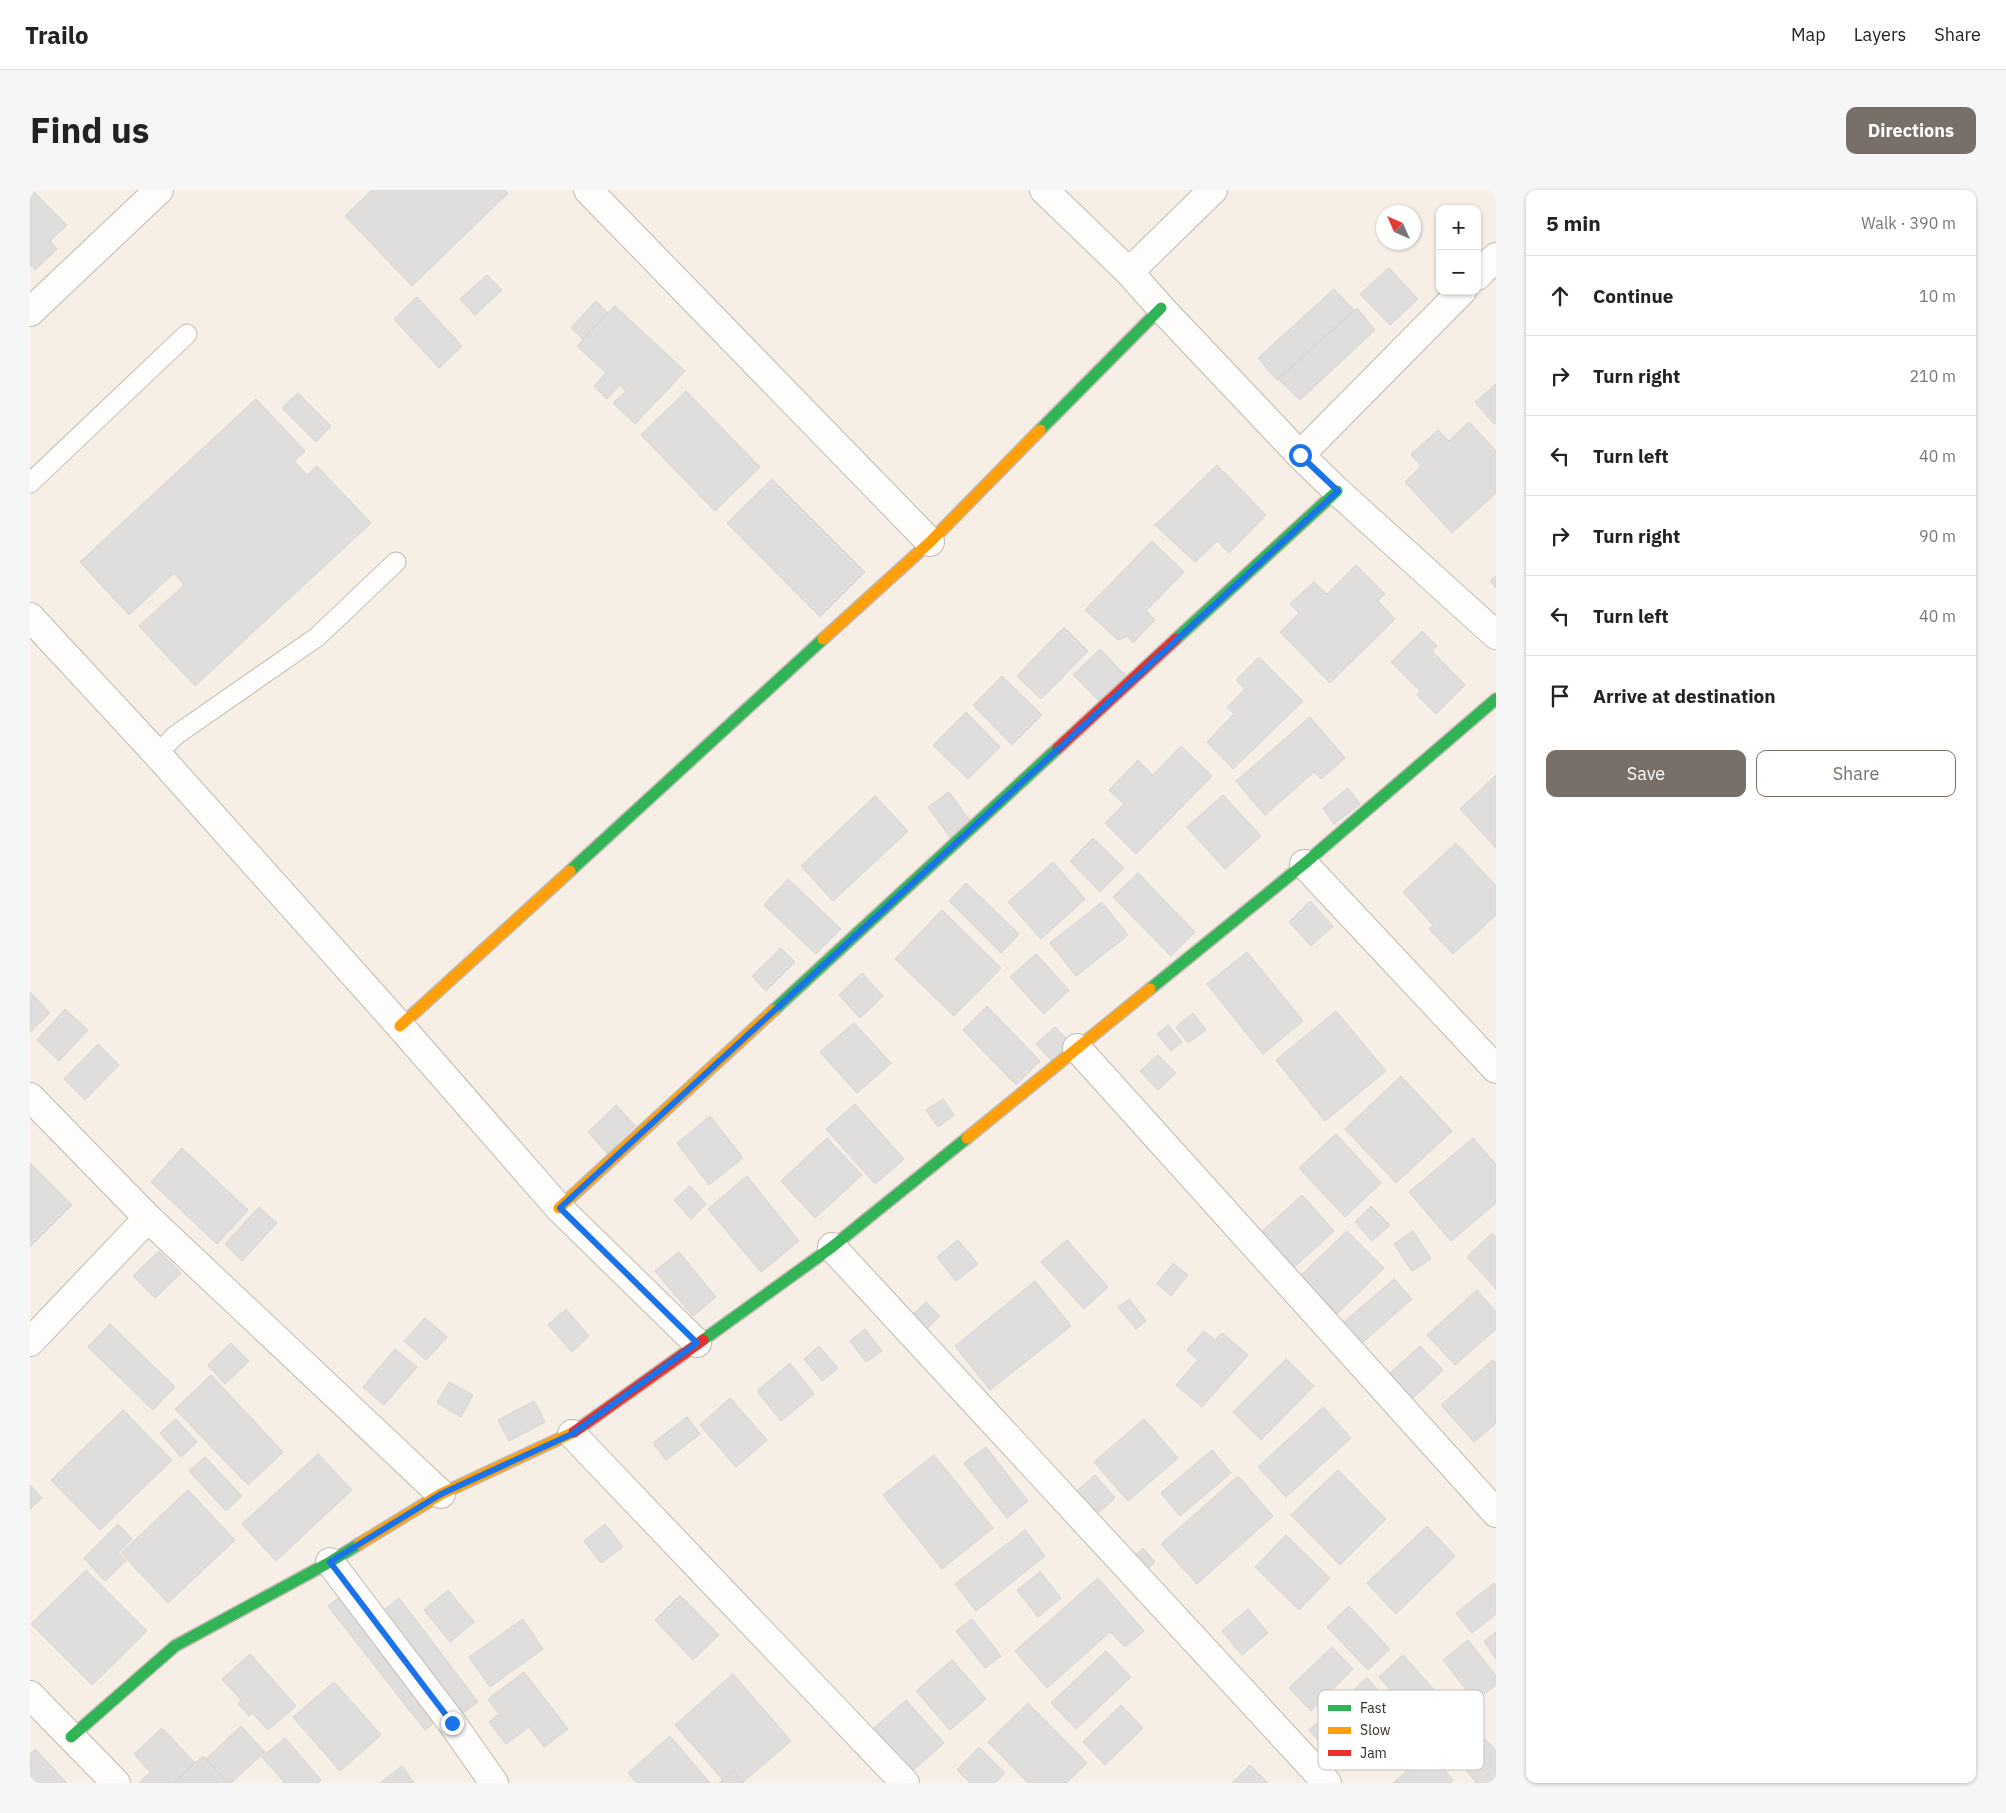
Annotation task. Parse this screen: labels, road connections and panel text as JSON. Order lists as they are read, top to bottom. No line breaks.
{"legend":["Fast","Slow","Jam"],"north":"top left","page":{"header":"Trailo","nav":["Map","Layers","Share"],"title":"Find us","buttons":["Directions",["Save","Share"]],"heading":["5 min","Walk · 390 m"],"map_buttons":["+","−"],"list":[["Continue","10 m"],["Turn right","210 m"],["Turn left","40 m"],["Turn right","90 m"],["Turn left","40 m"],"Arrive at destination"]}}
